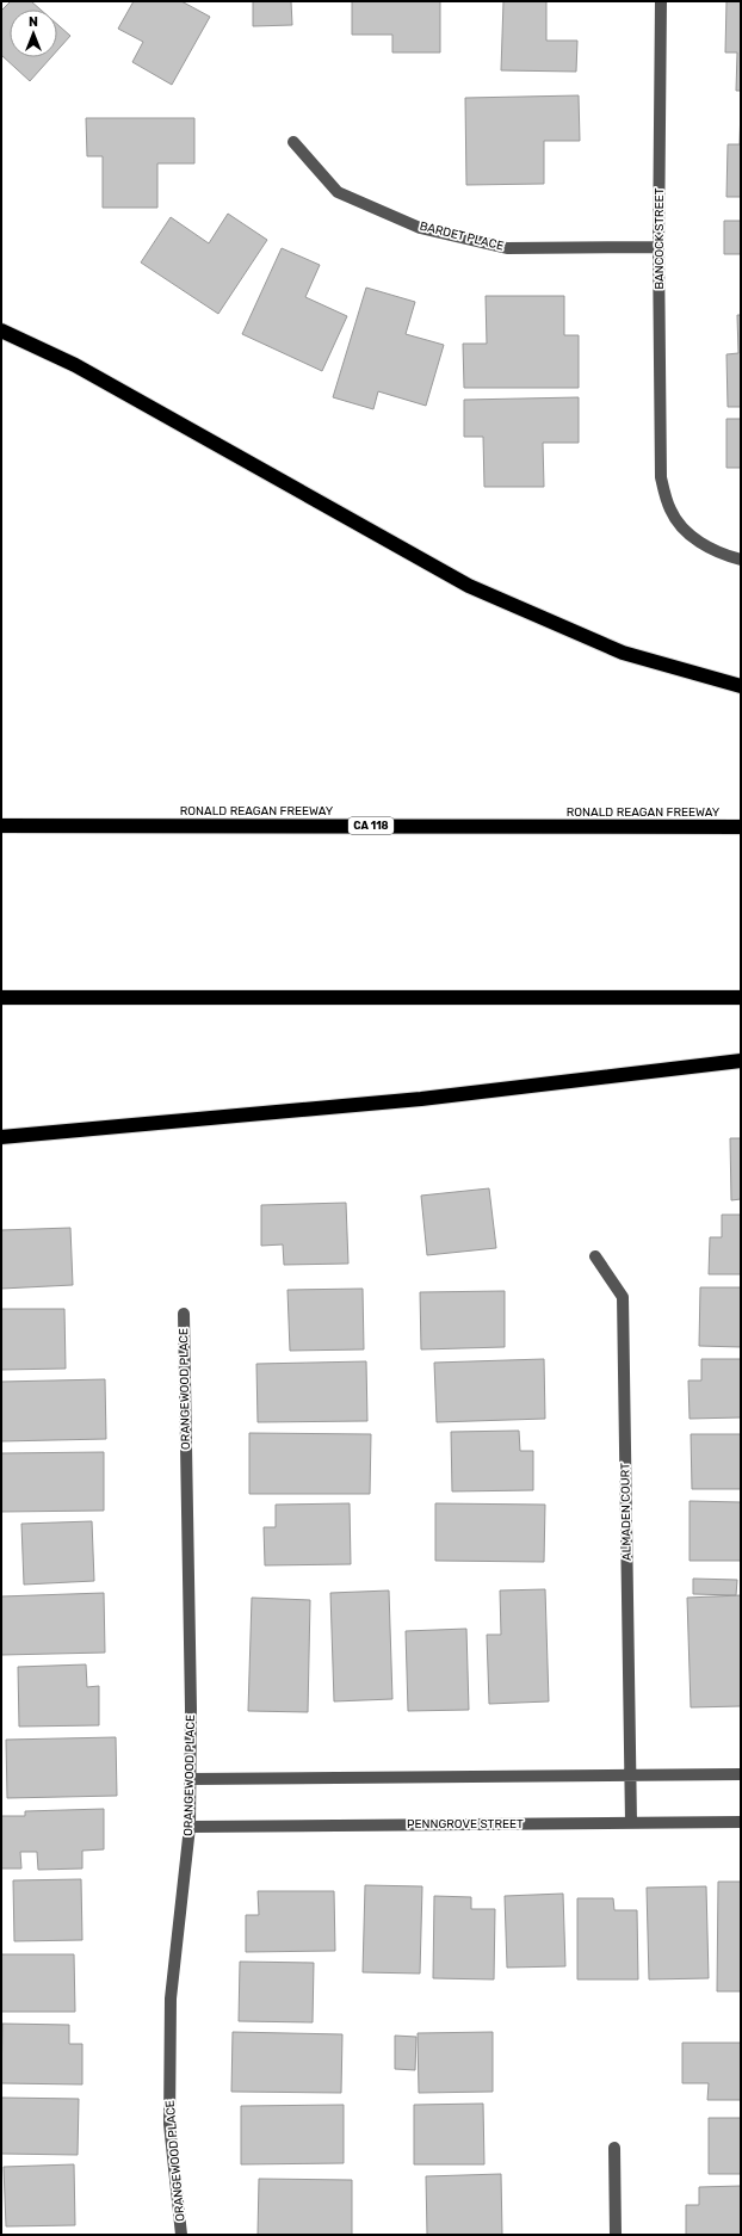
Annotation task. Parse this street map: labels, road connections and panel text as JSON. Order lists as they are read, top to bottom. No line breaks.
{"streets":{"highway":["RONALD REAGAN FREEWAY","CA 118"],"street":["BARDET PLACE","BANCOCK STREET","ORANGEWOOD PLACE","ALMADEN COURT","PENNGROVE STREET"]},"crossings":[["BARDET PLACE","BANCOCK STREET"],["ORANGEWOOD PLACE","PENNGROVE STREET"],["ALMADEN COURT","PENNGROVE STREET"]],"north":"top"}
